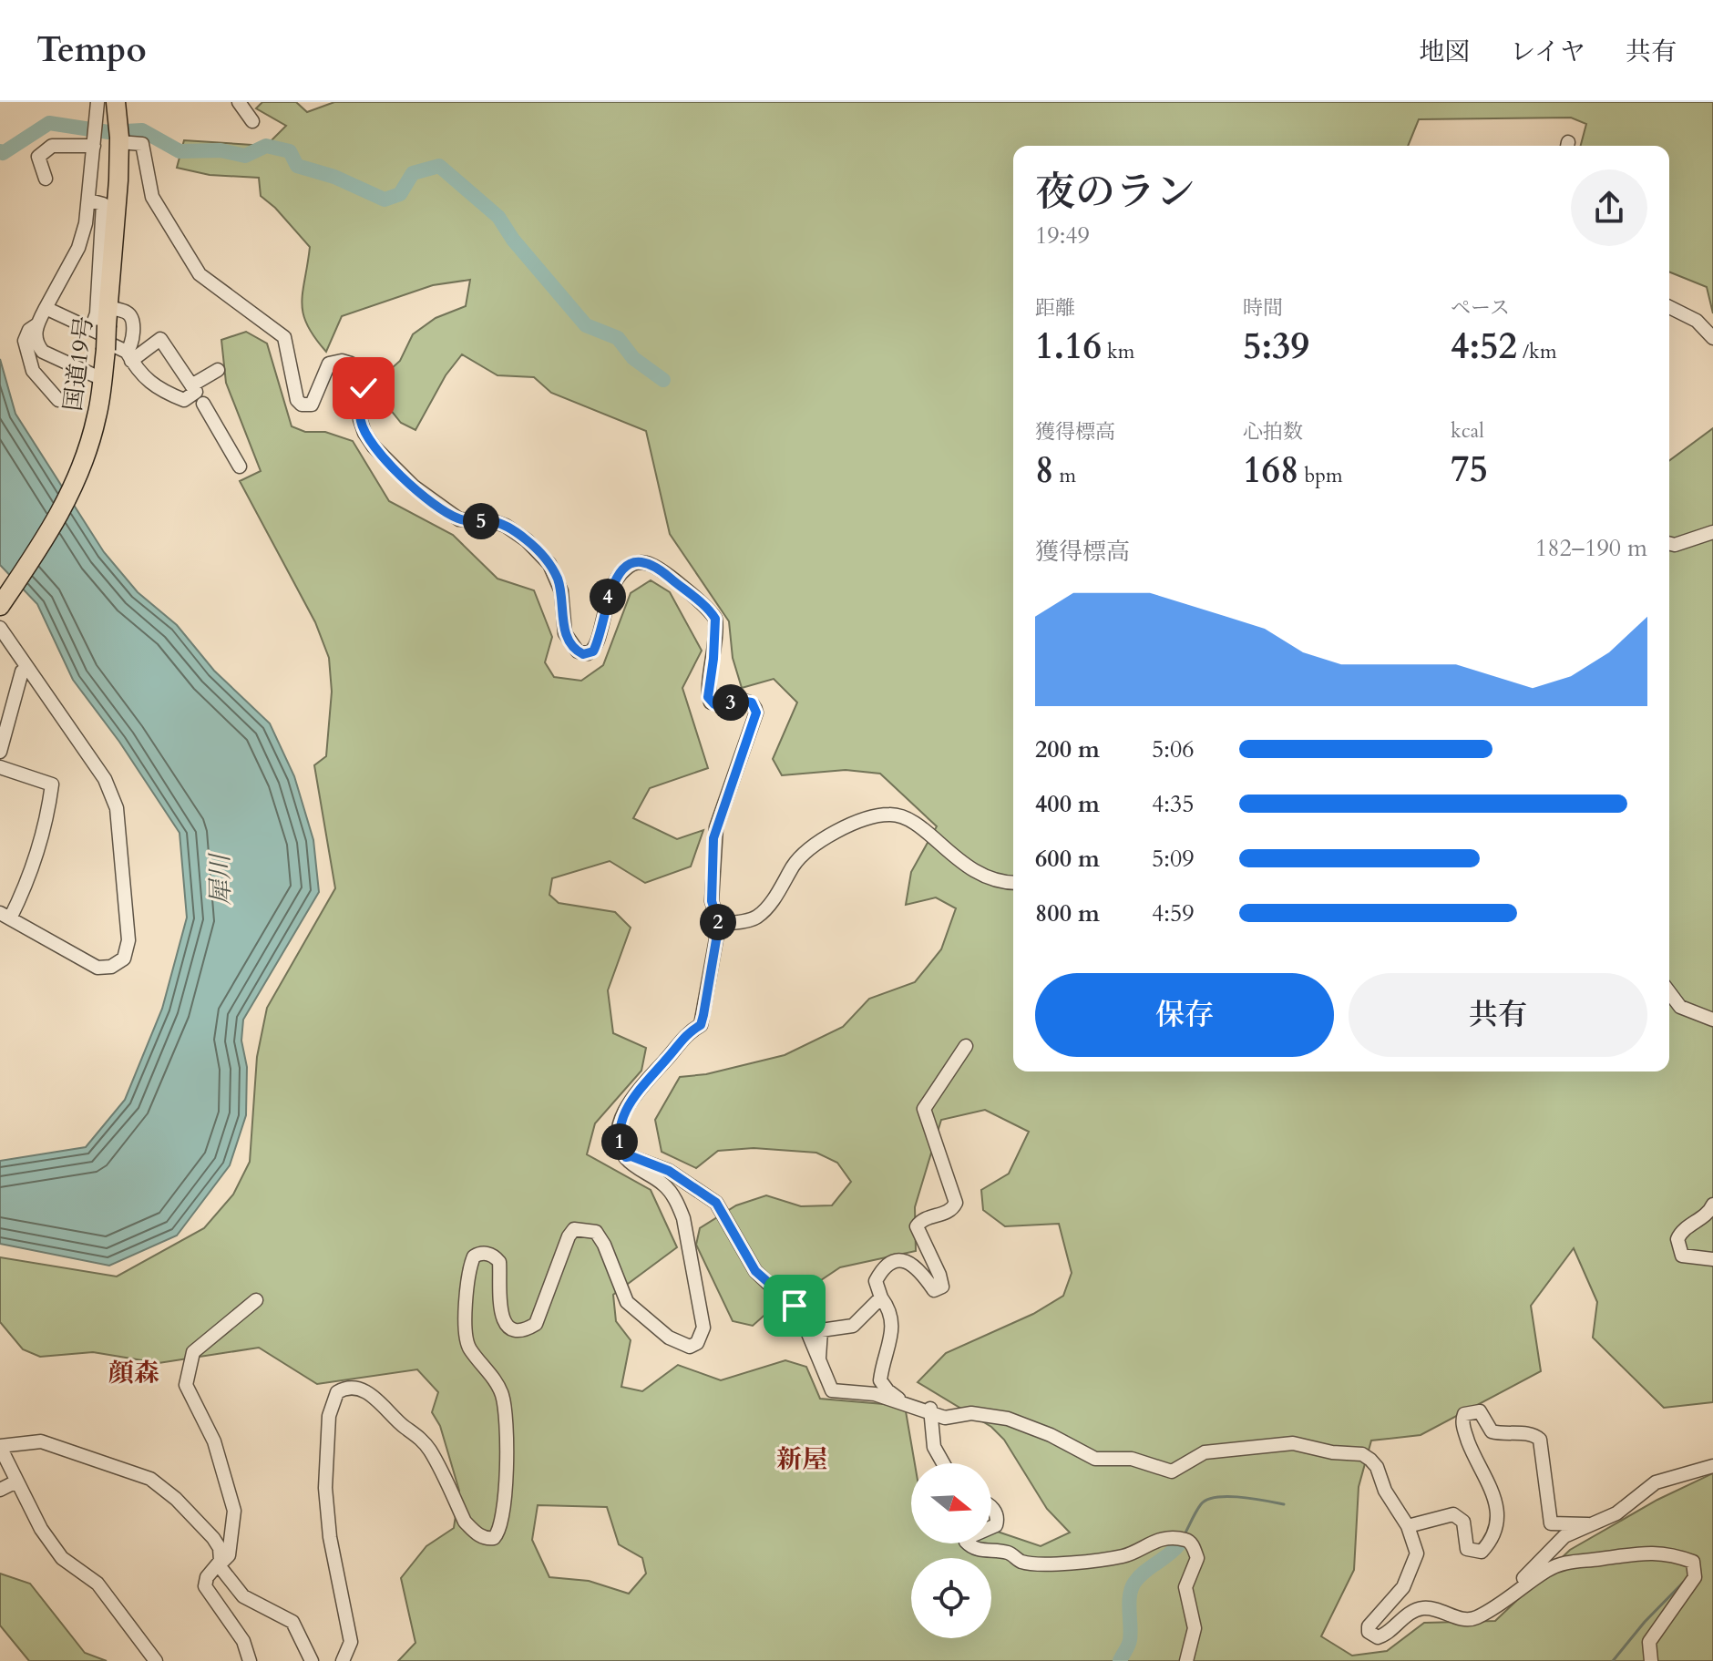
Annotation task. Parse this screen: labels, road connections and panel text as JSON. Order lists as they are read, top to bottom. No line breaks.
{"streets":{"highway":["国道19号"]},"districts":["顔森","新屋"],"water":["犀川"],"north":"right","page":{"header":"Tempo","nav":["地図","レイヤ","共有"],"heading":["夜のラン","19:49"],"stats":[["距離","1.16 km"],["時間","5:39"],["ペース","4:52 /km"],["獲得標高","8 m"],["心拍数","168 bpm"],["kcal","75"]],"pins":["5","4","3","2","1"],"chart":["獲得標高","182–190 m"],"list":[{"name":"200 m","note":"5:06"},{"name":"400 m","note":"4:35"},{"name":"600 m","note":"5:09"},{"name":"800 m","note":"4:59"}],"buttons":["保存","共有"]}}
